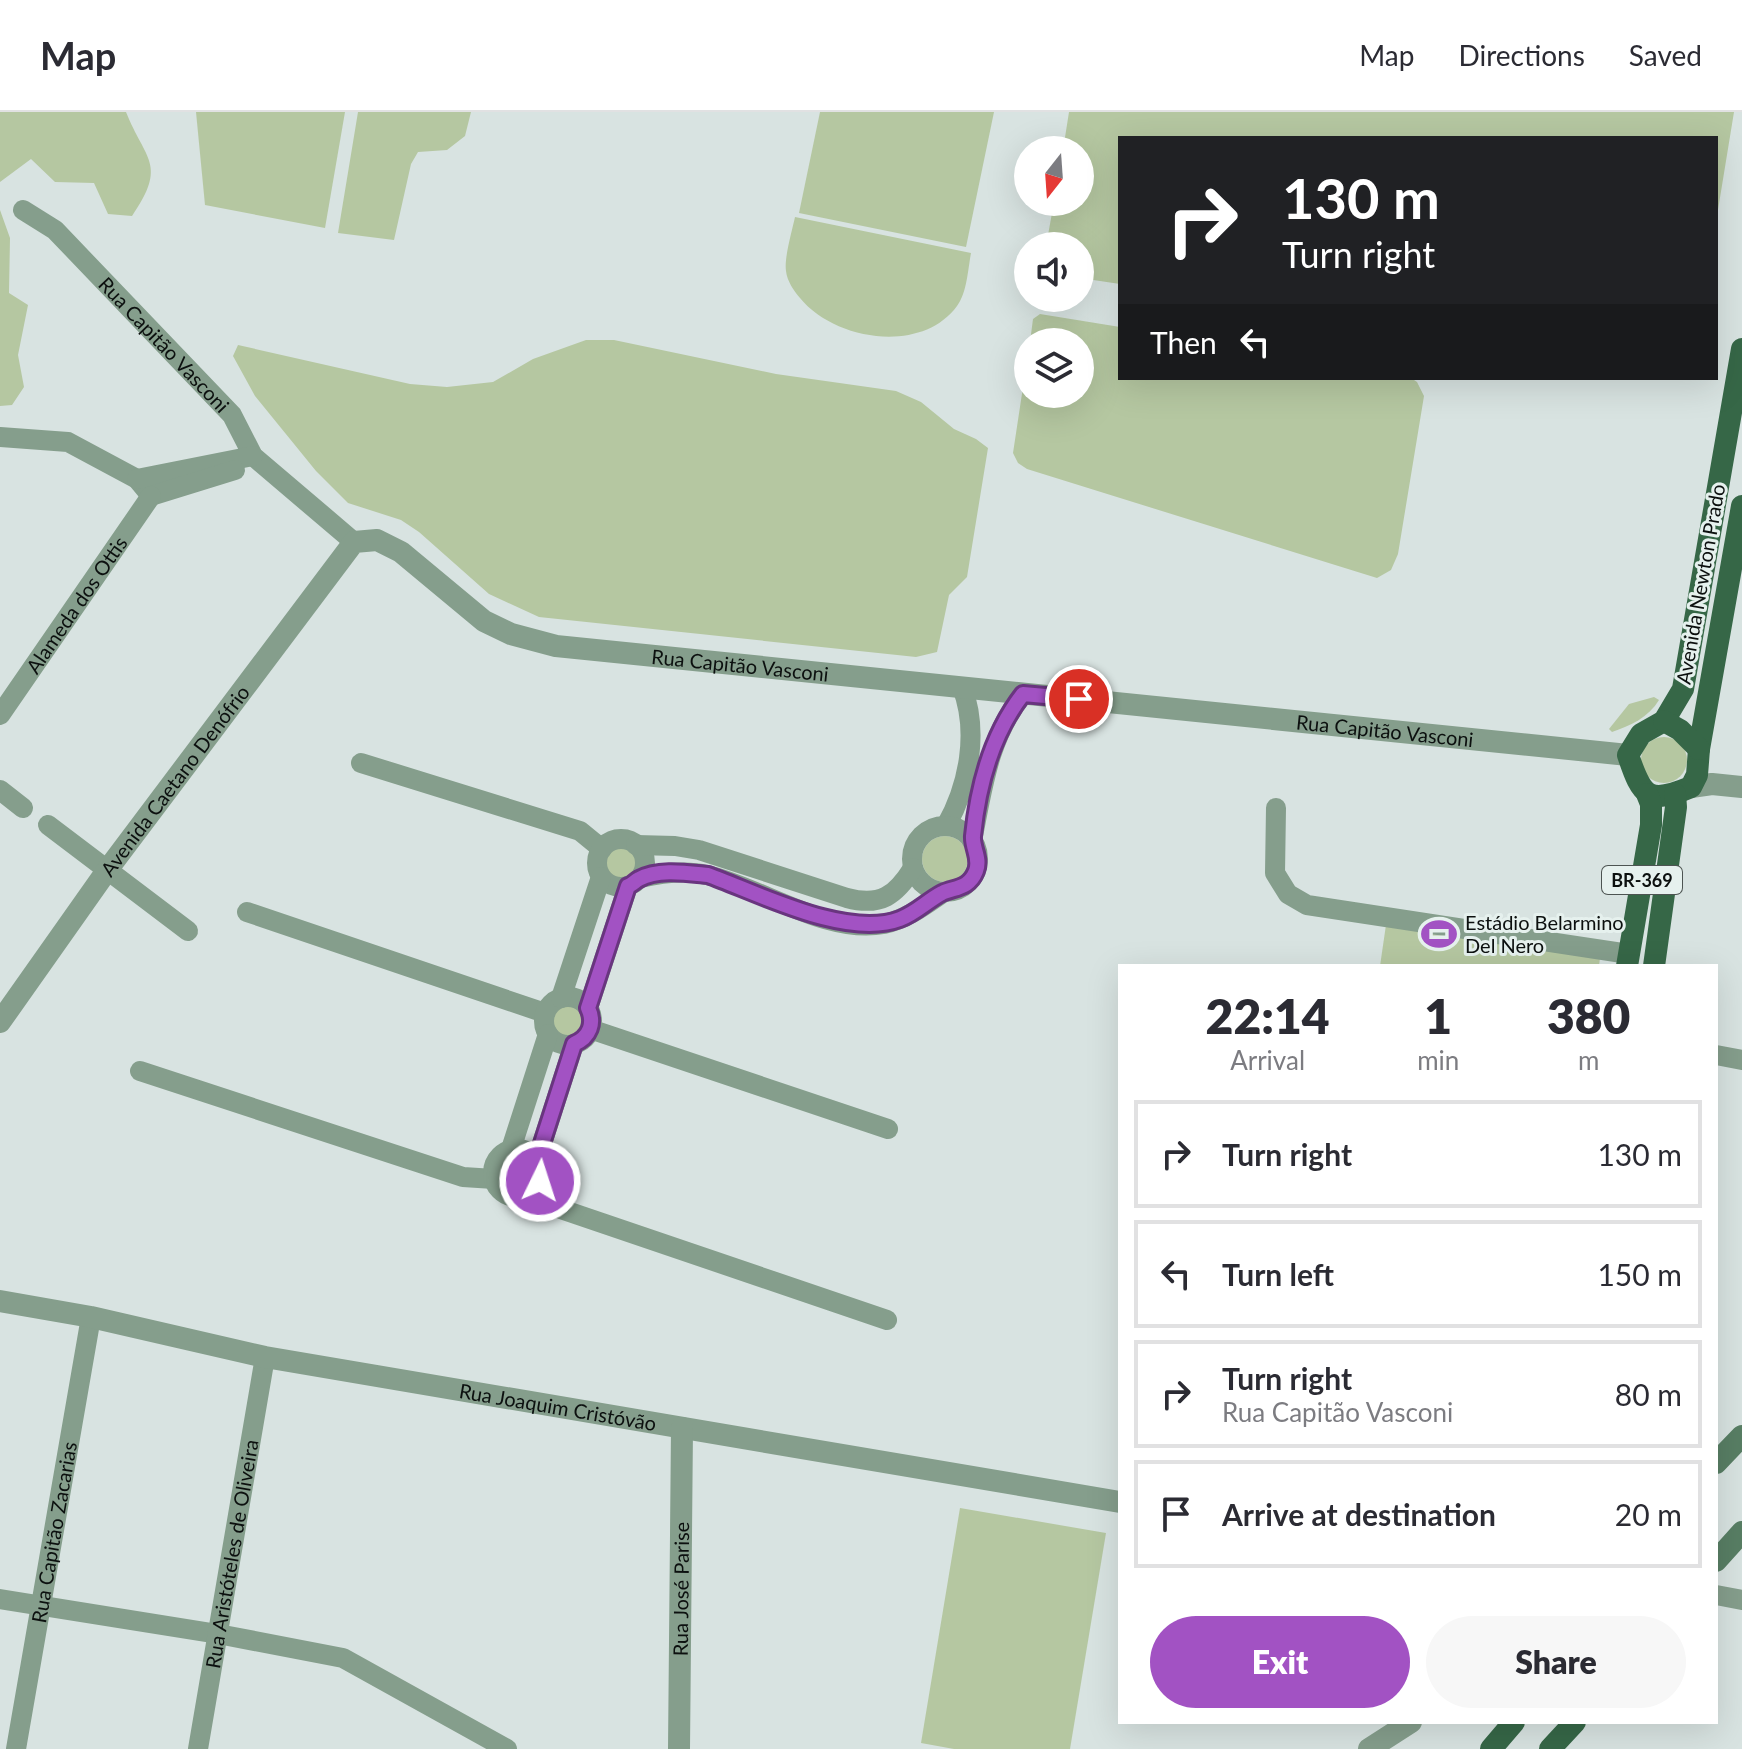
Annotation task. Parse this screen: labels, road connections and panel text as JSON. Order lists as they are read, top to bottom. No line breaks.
{"streets":{"main road":["Avenida Newton Prado","BR-369"],"street":["Rua Capitão Vasconi","Alameda dos Ottis","Avenida Caetano Denófrio","Rua Joaquim Cristóvão","Rua Capitão Zacarias","Rua Aristóteles de Oliveira","Rua José Parise"]},"crossings":[["Rua Capitão Vasconi","Avenida Newton Prado"],["Rua Capitão Vasconi","Avenida Caetano Denófrio"],["Rua Capitão Vasconi","BR-369"],["Avenida Newton Prado","BR-369"],["Rua Joaquim Cristóvão","Rua Capitão Zacarias"],["Rua Joaquim Cristóvão","Rua Aristóteles de Oliveira"],["Rua Joaquim Cristóvão","Rua José Parise"]],"places":{"sports":["Estádio Belarmino Del Nero"]},"north":"bottom","page":{"header":"Map","nav":["Map","Directions","Saved"],"turn":["130 m","Turn right"],"then":"Then","eta":["22:14","Arrival","1","min","380","m"],"list":[{"name":"Turn right","value":"130 m"},{"name":"Turn left","value":"150 m"},{"name":"Turn right","note":"Rua Capitão Vasconi","value":"80 m"},{"name":"Arrive at destination","value":"20 m"}],"buttons":["Exit","Share"]}}
